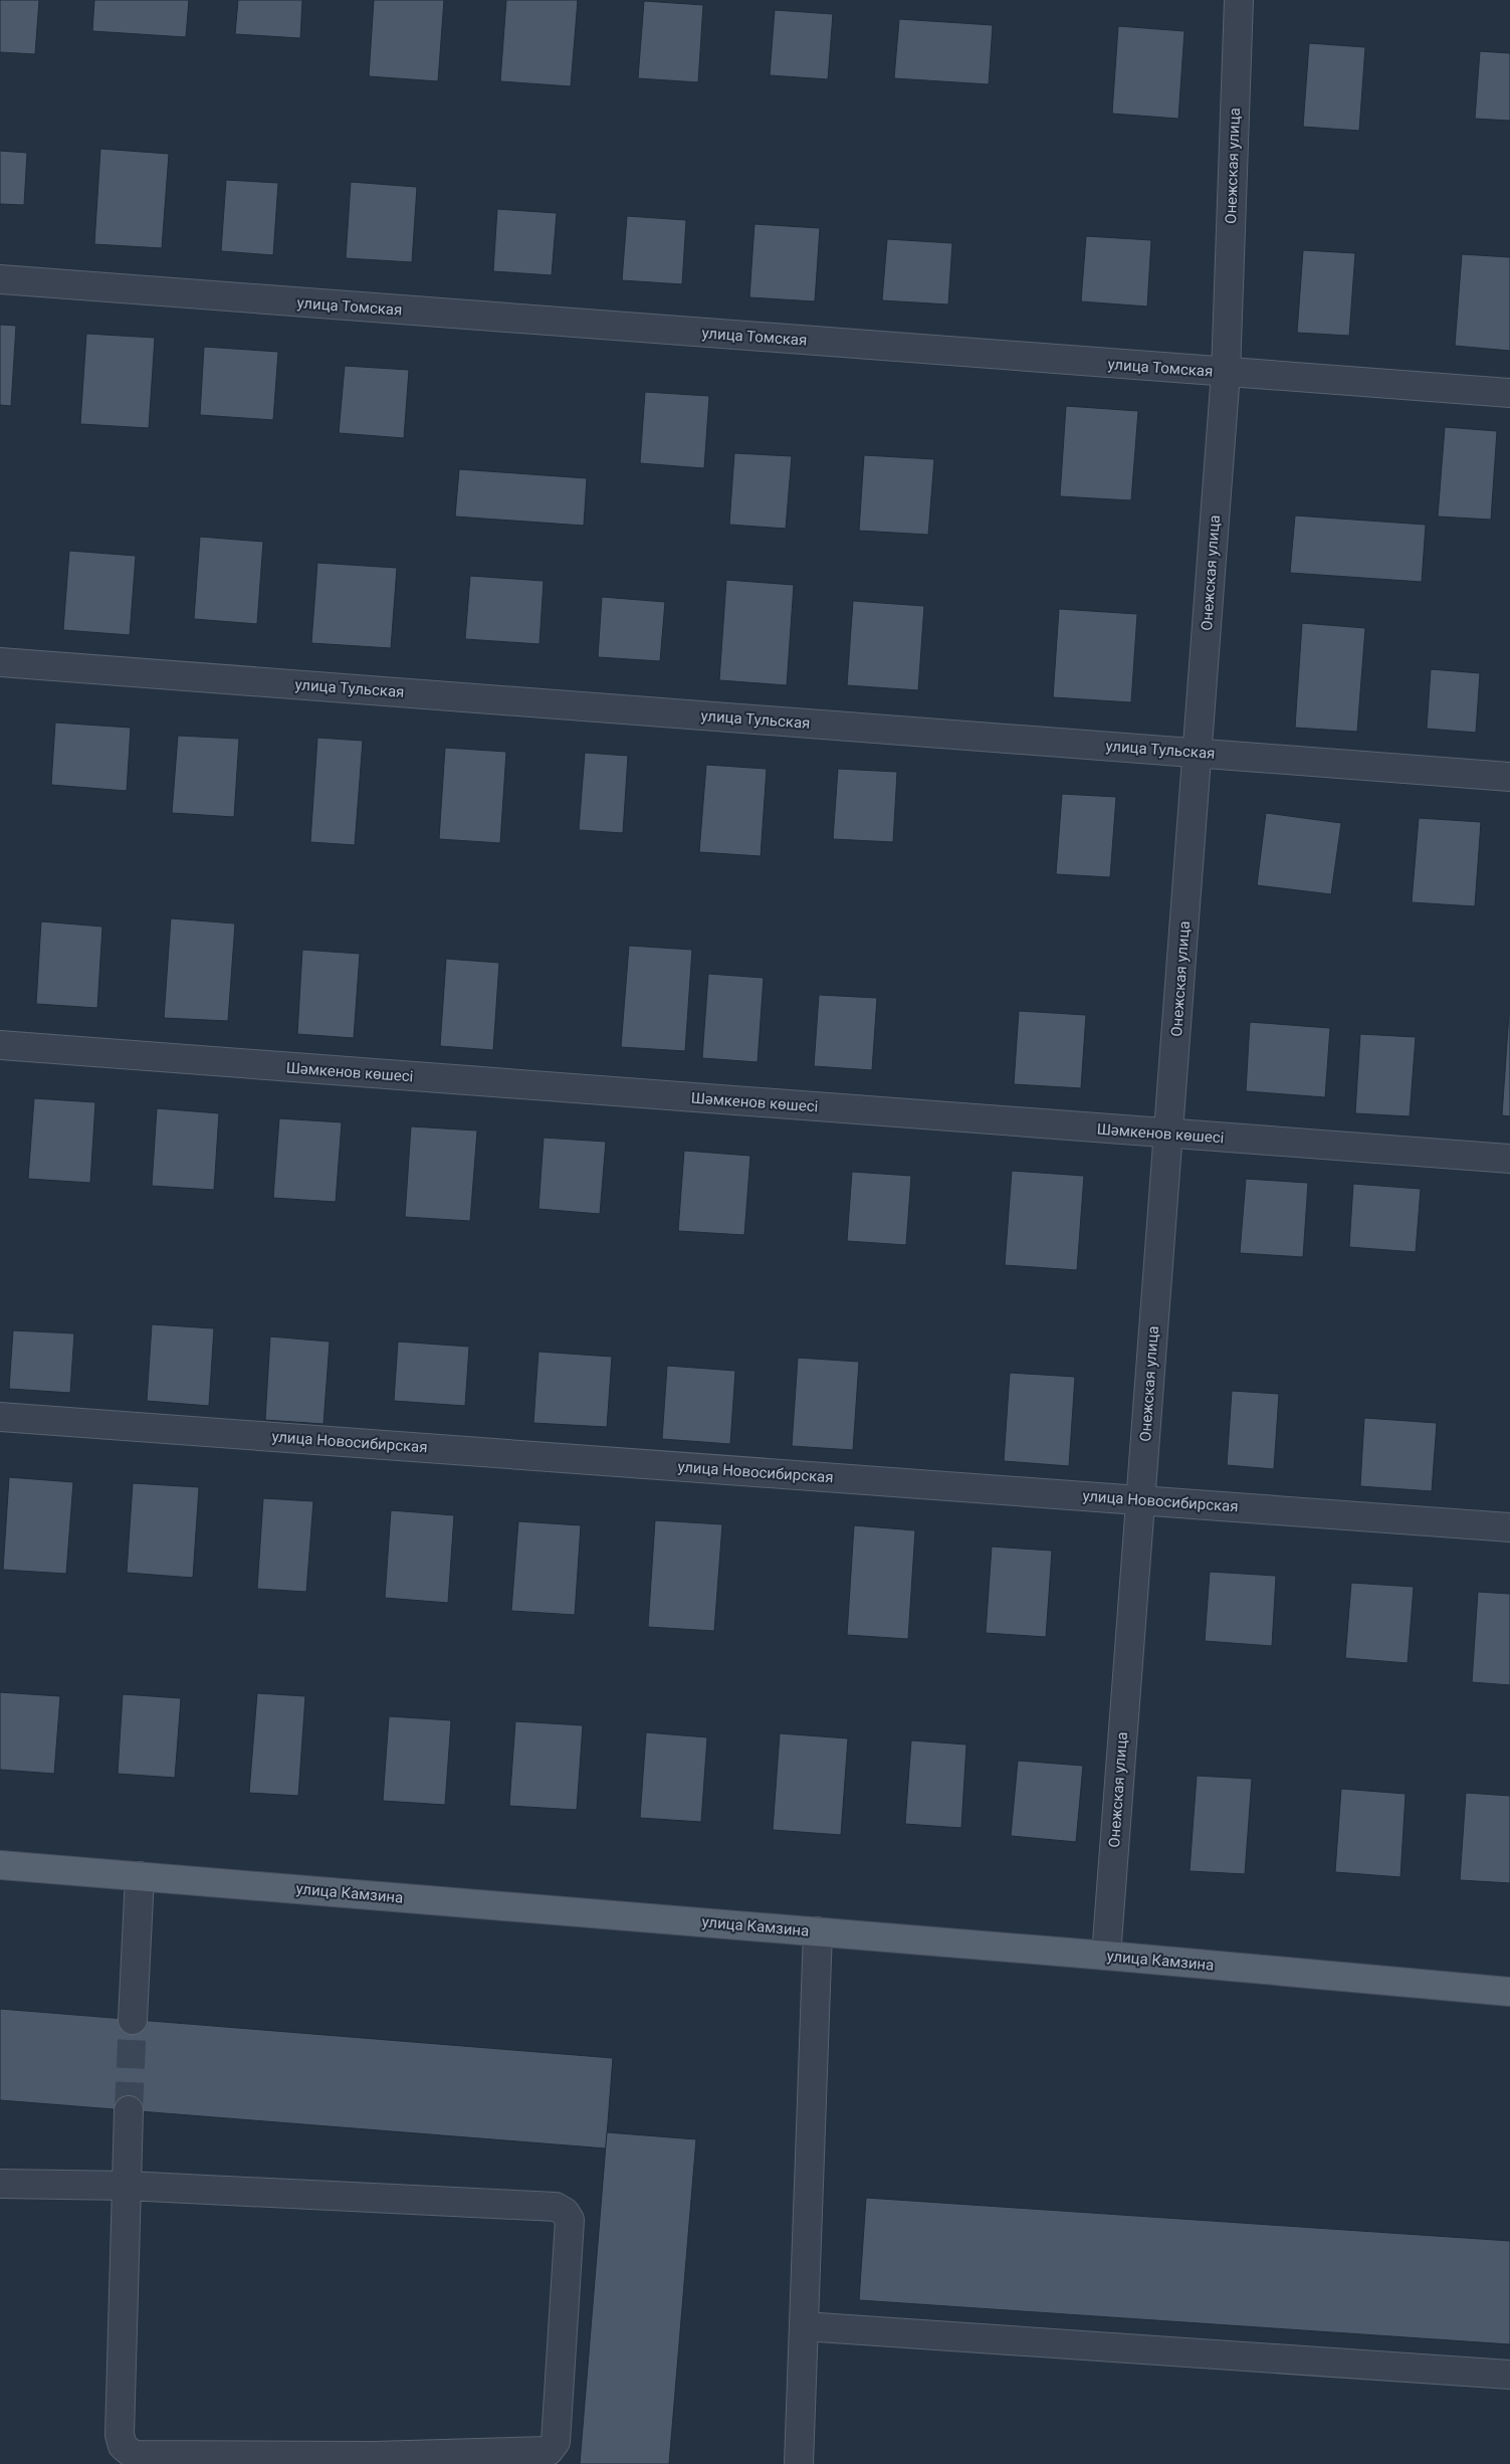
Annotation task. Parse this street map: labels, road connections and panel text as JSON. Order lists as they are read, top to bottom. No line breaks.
{"streets":{"main road":["улица Камзина"],"street":["Онежская улица","улица Томская","улица Тульская","Шәмкенов көшесі","улица Новосибирская"]},"crossings":[["Онежская улица","улица Томская"],["Онежская улица","улица Тульская"],["Онежская улица","Шәмкенов көшесі"],["Онежская улица","улица Новосибирская"],["Онежская улица","улица Камзина"]]}
